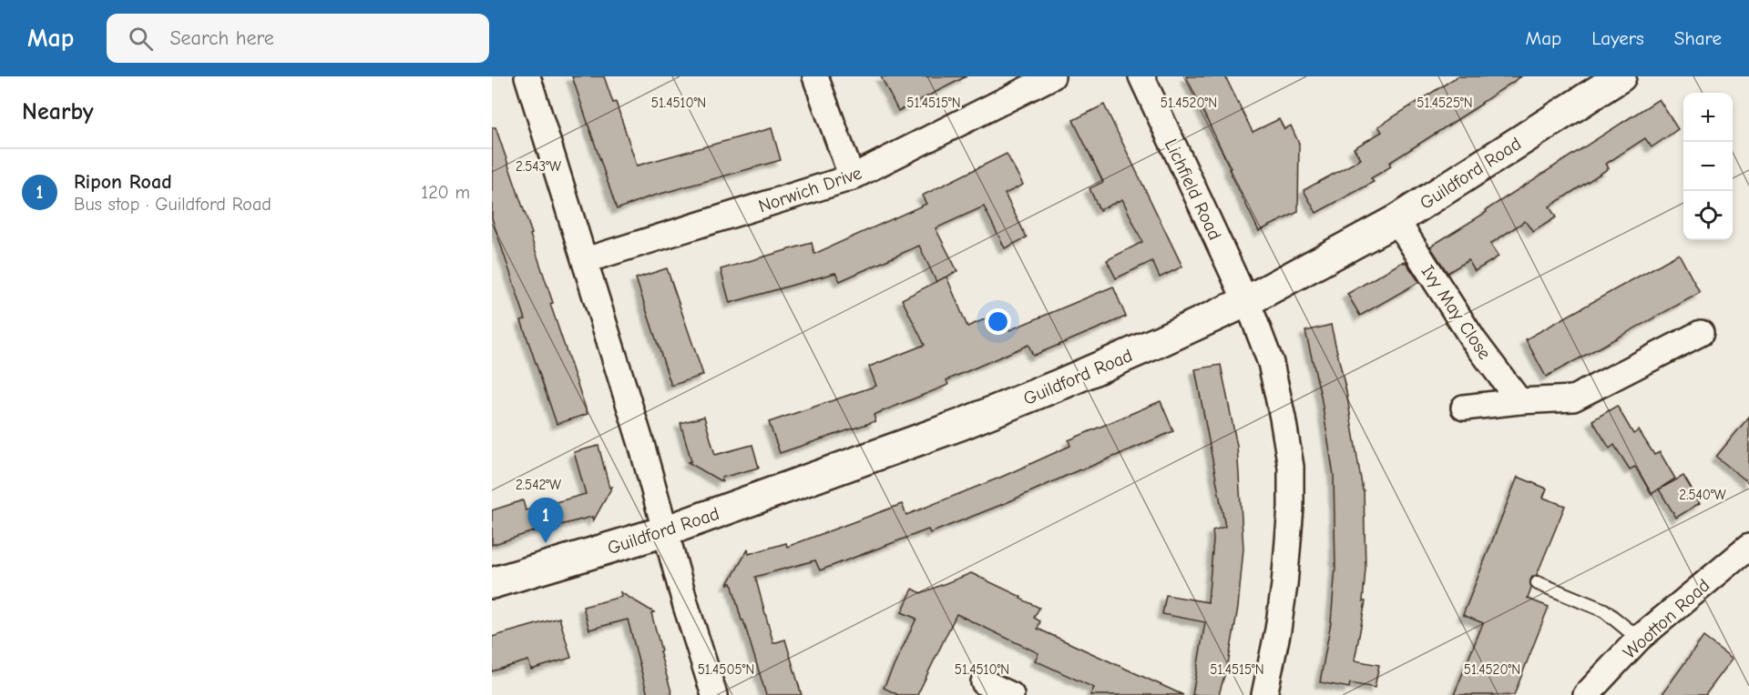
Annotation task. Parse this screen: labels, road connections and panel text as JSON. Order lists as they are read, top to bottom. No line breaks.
{"streets":{"street":["Guildford Road","Norwich Drive","Lichfield Road","Ivy May Close","Wootton Road"]},"crossings":[["Guildford Road","Lichfield Road"],["Guildford Road","Ivy May Close"]],"page":{"header":"Map","search":"Search here","nav":["Map","Layers","Share"],"heading":"Nearby","map_buttons":["+","−"],"list":[{"mark":"1","name":"Ripon Road","note":"Bus stop · Guildford Road","value":"120 m"}],"pins":"1"},"coordinates":["51.4510°N","51.4515°N","51.4520°N","51.4525°N","2.543°W","2.542°W","2.540°W","51.4505°N"]}
